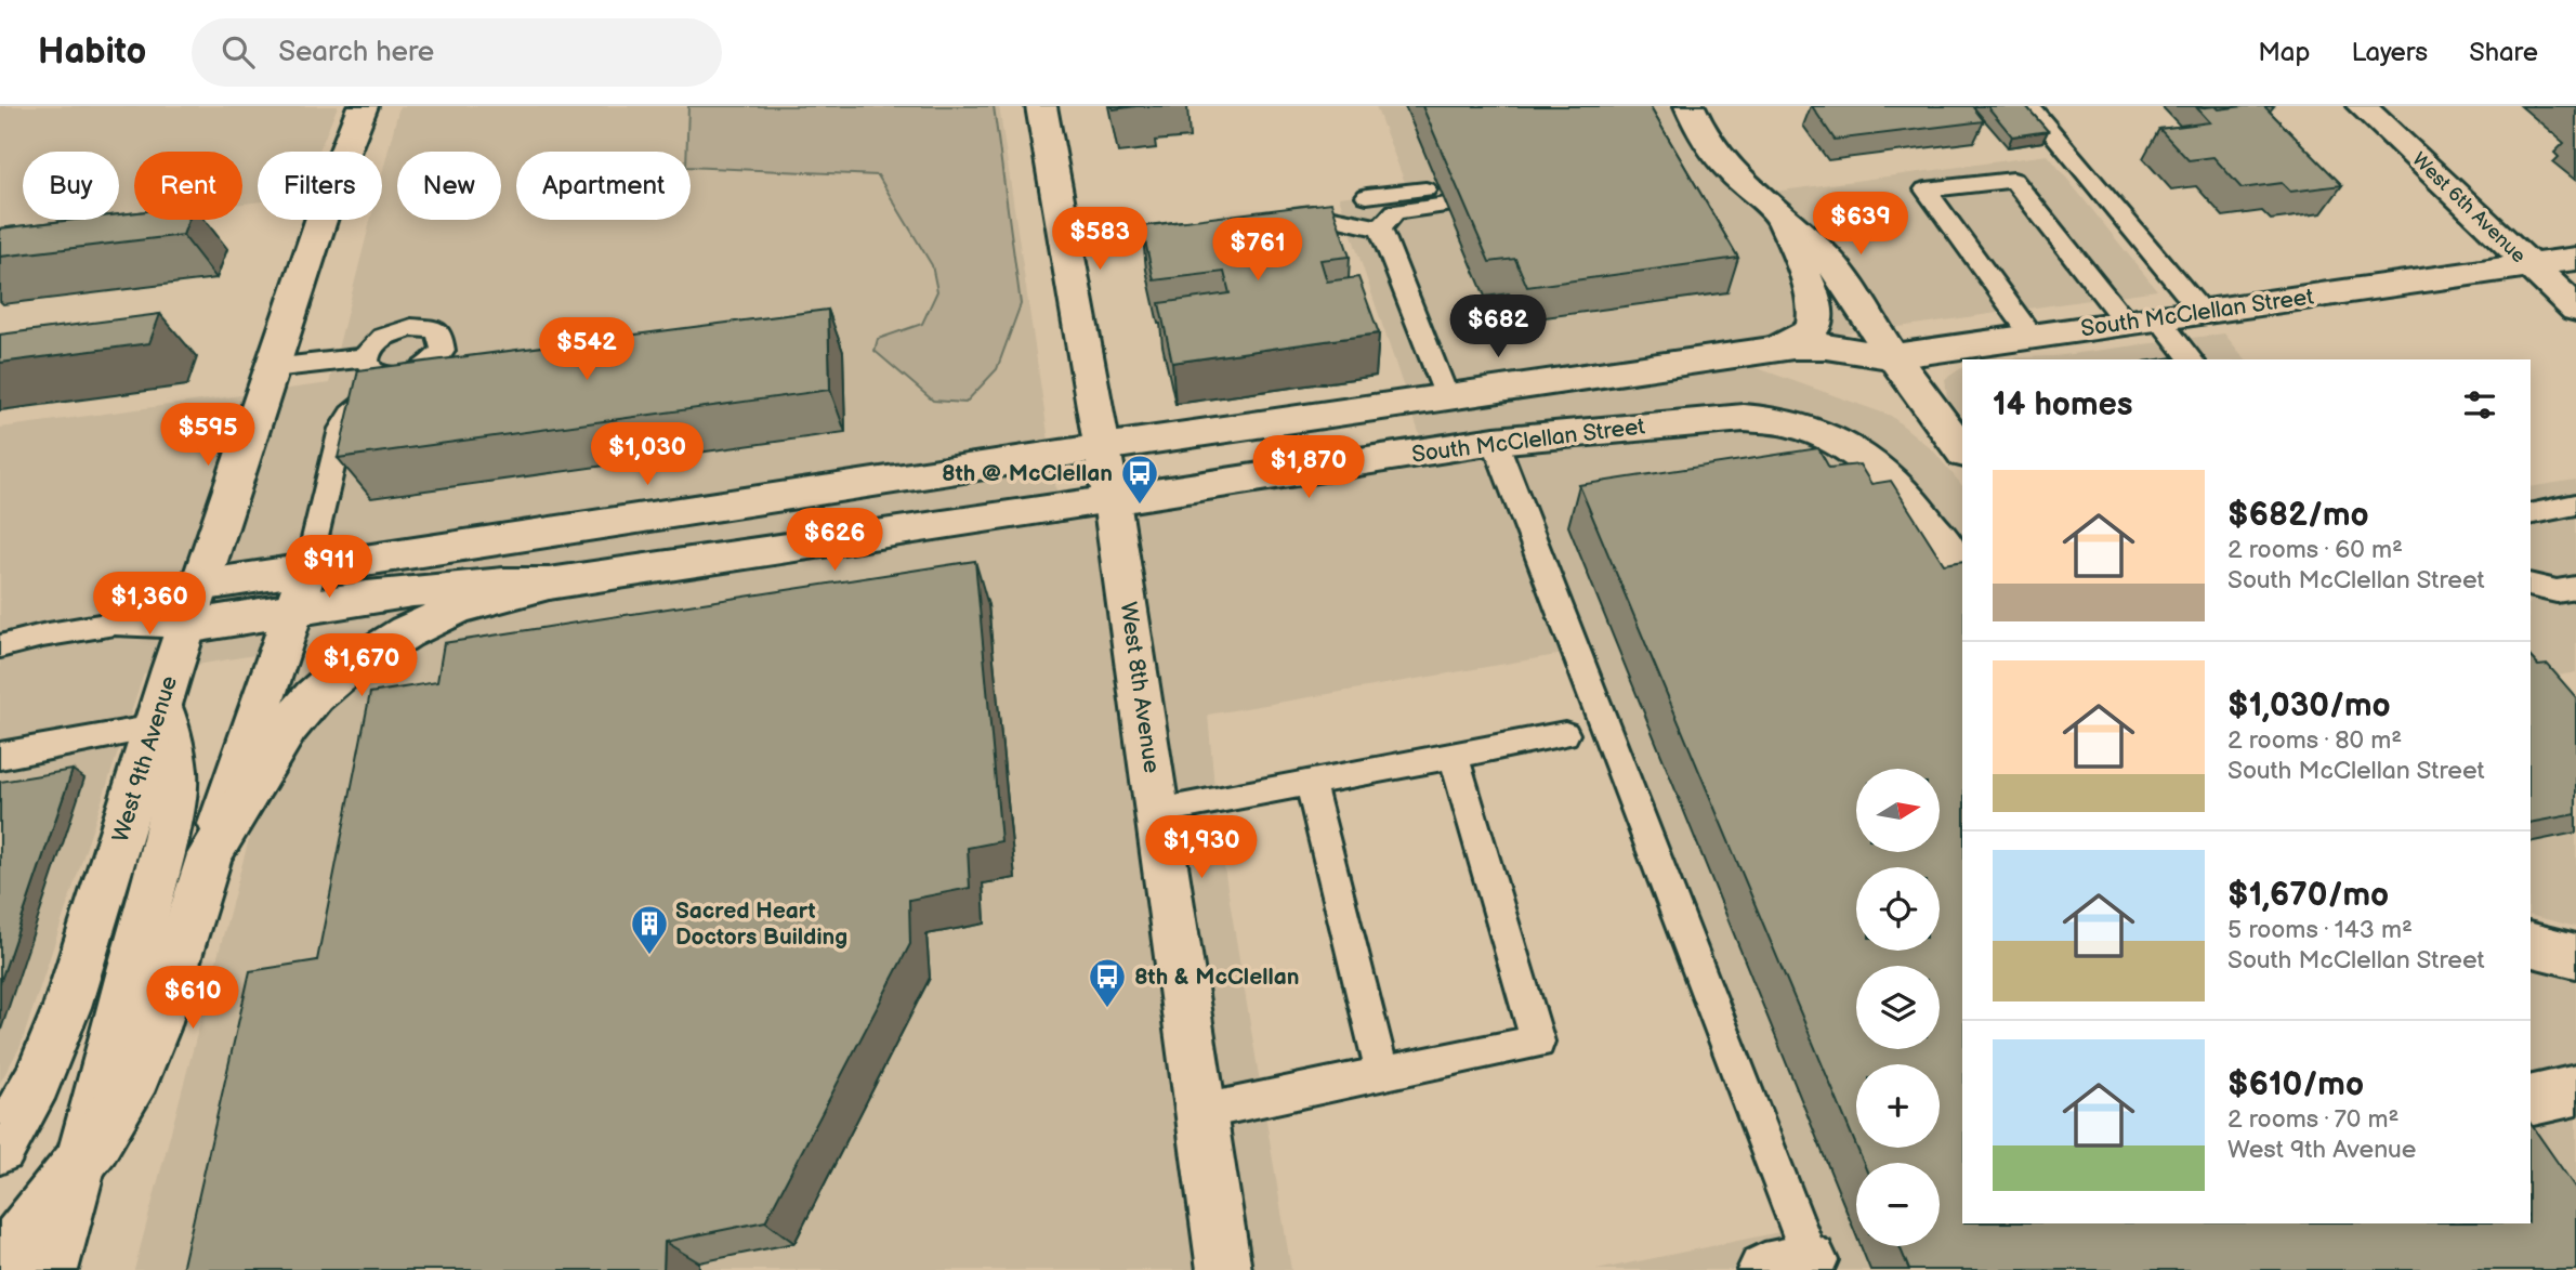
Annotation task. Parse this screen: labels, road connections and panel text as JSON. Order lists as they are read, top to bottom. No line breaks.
{"streets":{"street":["West 6th Avenue","South McClellan Street","West 8th Avenue","West 9th Avenue"]},"crossings":[["West 6th Avenue","South McClellan Street"],["South McClellan Street","West 8th Avenue"],["South McClellan Street","West 9th Avenue"]],"places":{"bus stop":["8th @ McClellan","8th & McClellan"],"building":["Sacred Heart Doctors Building"]},"north":"right","page":{"header":"Habito","search":"Search here","nav":["Map","Layers","Share"],"chip":["Buy","Rent","Filters","New","Apartment"],"price":["$639","$583","$761","$682","$542","$595","$1,030","$1,870","$626","$911","$1,360","$1,670","$1,930","$610"],"heading":"14 homes","list":[{"name":"$682/mo","note":"2 rooms · 60 m² · South McClellan Street"},{"name":"$1,030/mo","note":"2 rooms · 80 m² · South McClellan Street"},{"name":"$1,670/mo","note":"5 rooms · 143 m² · South McClellan Street"},{"name":"$610/mo","note":"2 rooms · 70 m² · West 9th Avenue"}],"map_buttons":["+","−"]}}
